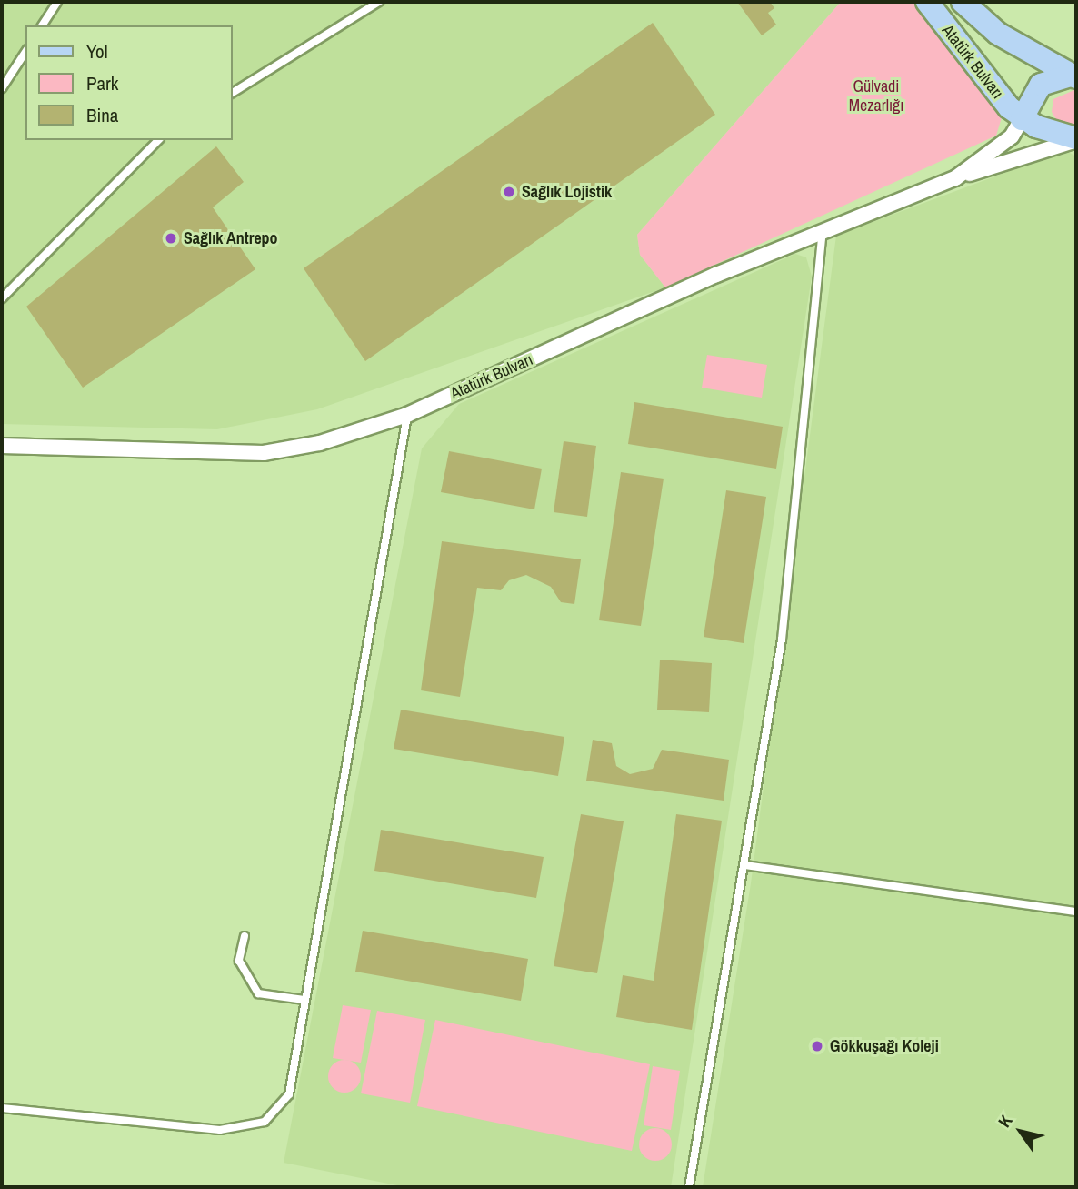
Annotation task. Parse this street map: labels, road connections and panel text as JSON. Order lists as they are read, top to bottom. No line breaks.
{"streets":{"main road":["Atatürk Bulvarı"]},"parks":["Gülvadi Mezarlığı"],"places":["Sağlık Lojistik","Sağlık Antrepo","Gökkuşağı Koleji"],"legend":["Yol","Park","Bina"],"north":"top left"}
